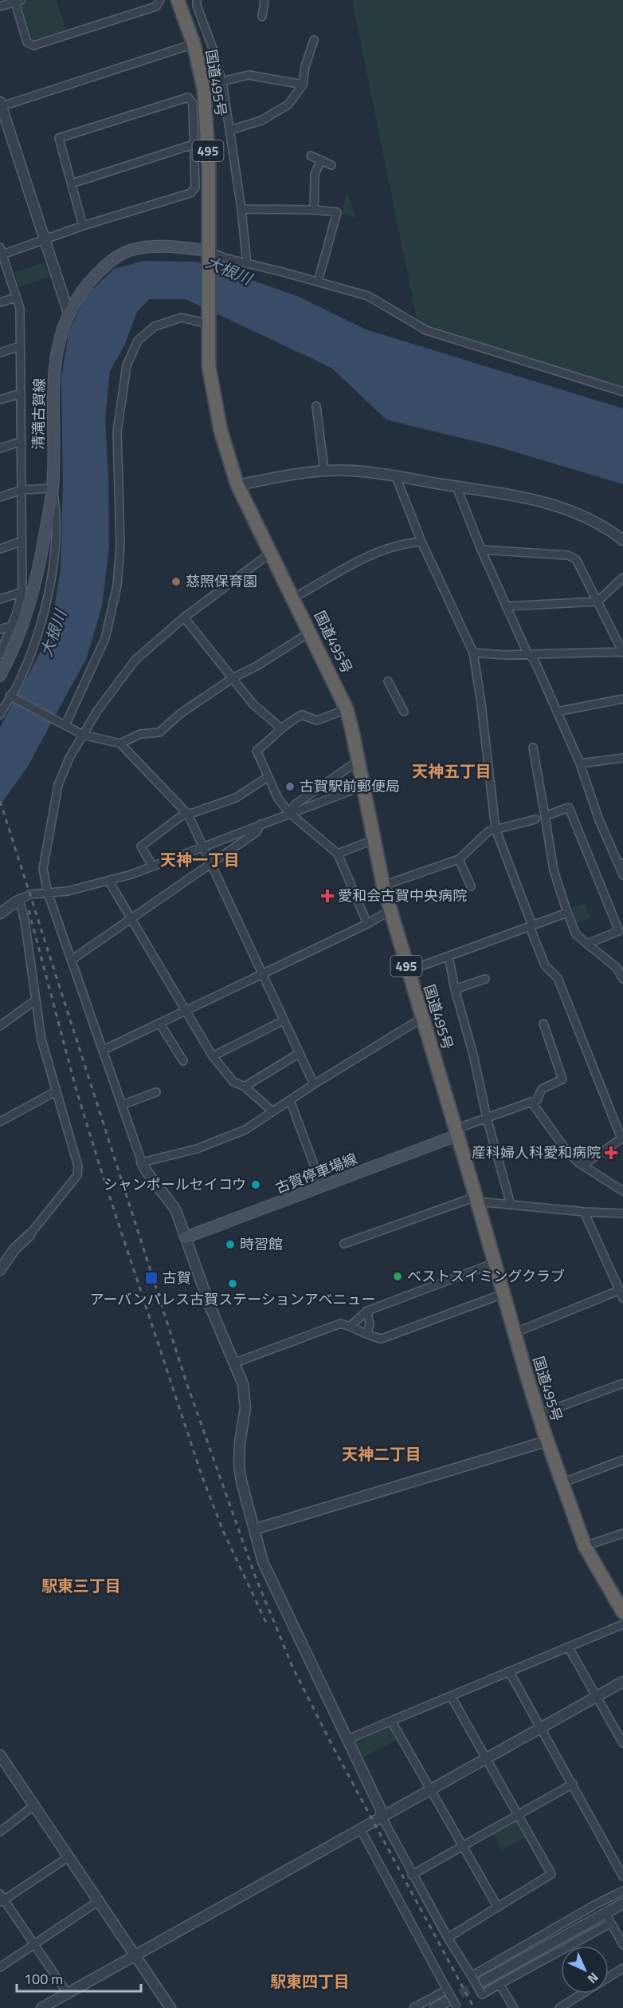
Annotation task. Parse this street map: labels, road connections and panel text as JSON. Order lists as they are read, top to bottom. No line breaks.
{"streets":{"highway":["国道495号","495"],"main road":["清滝古賀線","古賀停車場線"]},"crossings":[["国道495号","495"],["国道495号","清滝古賀線"],["国道495号","古賀停車場線"],["495","清滝古賀線"]],"districts":["天神五丁目","天神一丁目","天神二丁目","駅東三丁目","駅東四丁目"],"water":["大根川"],"places":{"other":["慈照保育園","古賀駅前郵便局","シャンポールセイコウ","時習館","ベストスイミングクラブ","アーバンパレス古賀ステーションアベニュー"],"health":["愛和会古賀中央病院","産科婦人科愛和病院"],"transit":["古賀"]},"scale_bar":"100 m","north":"bottom right"}
